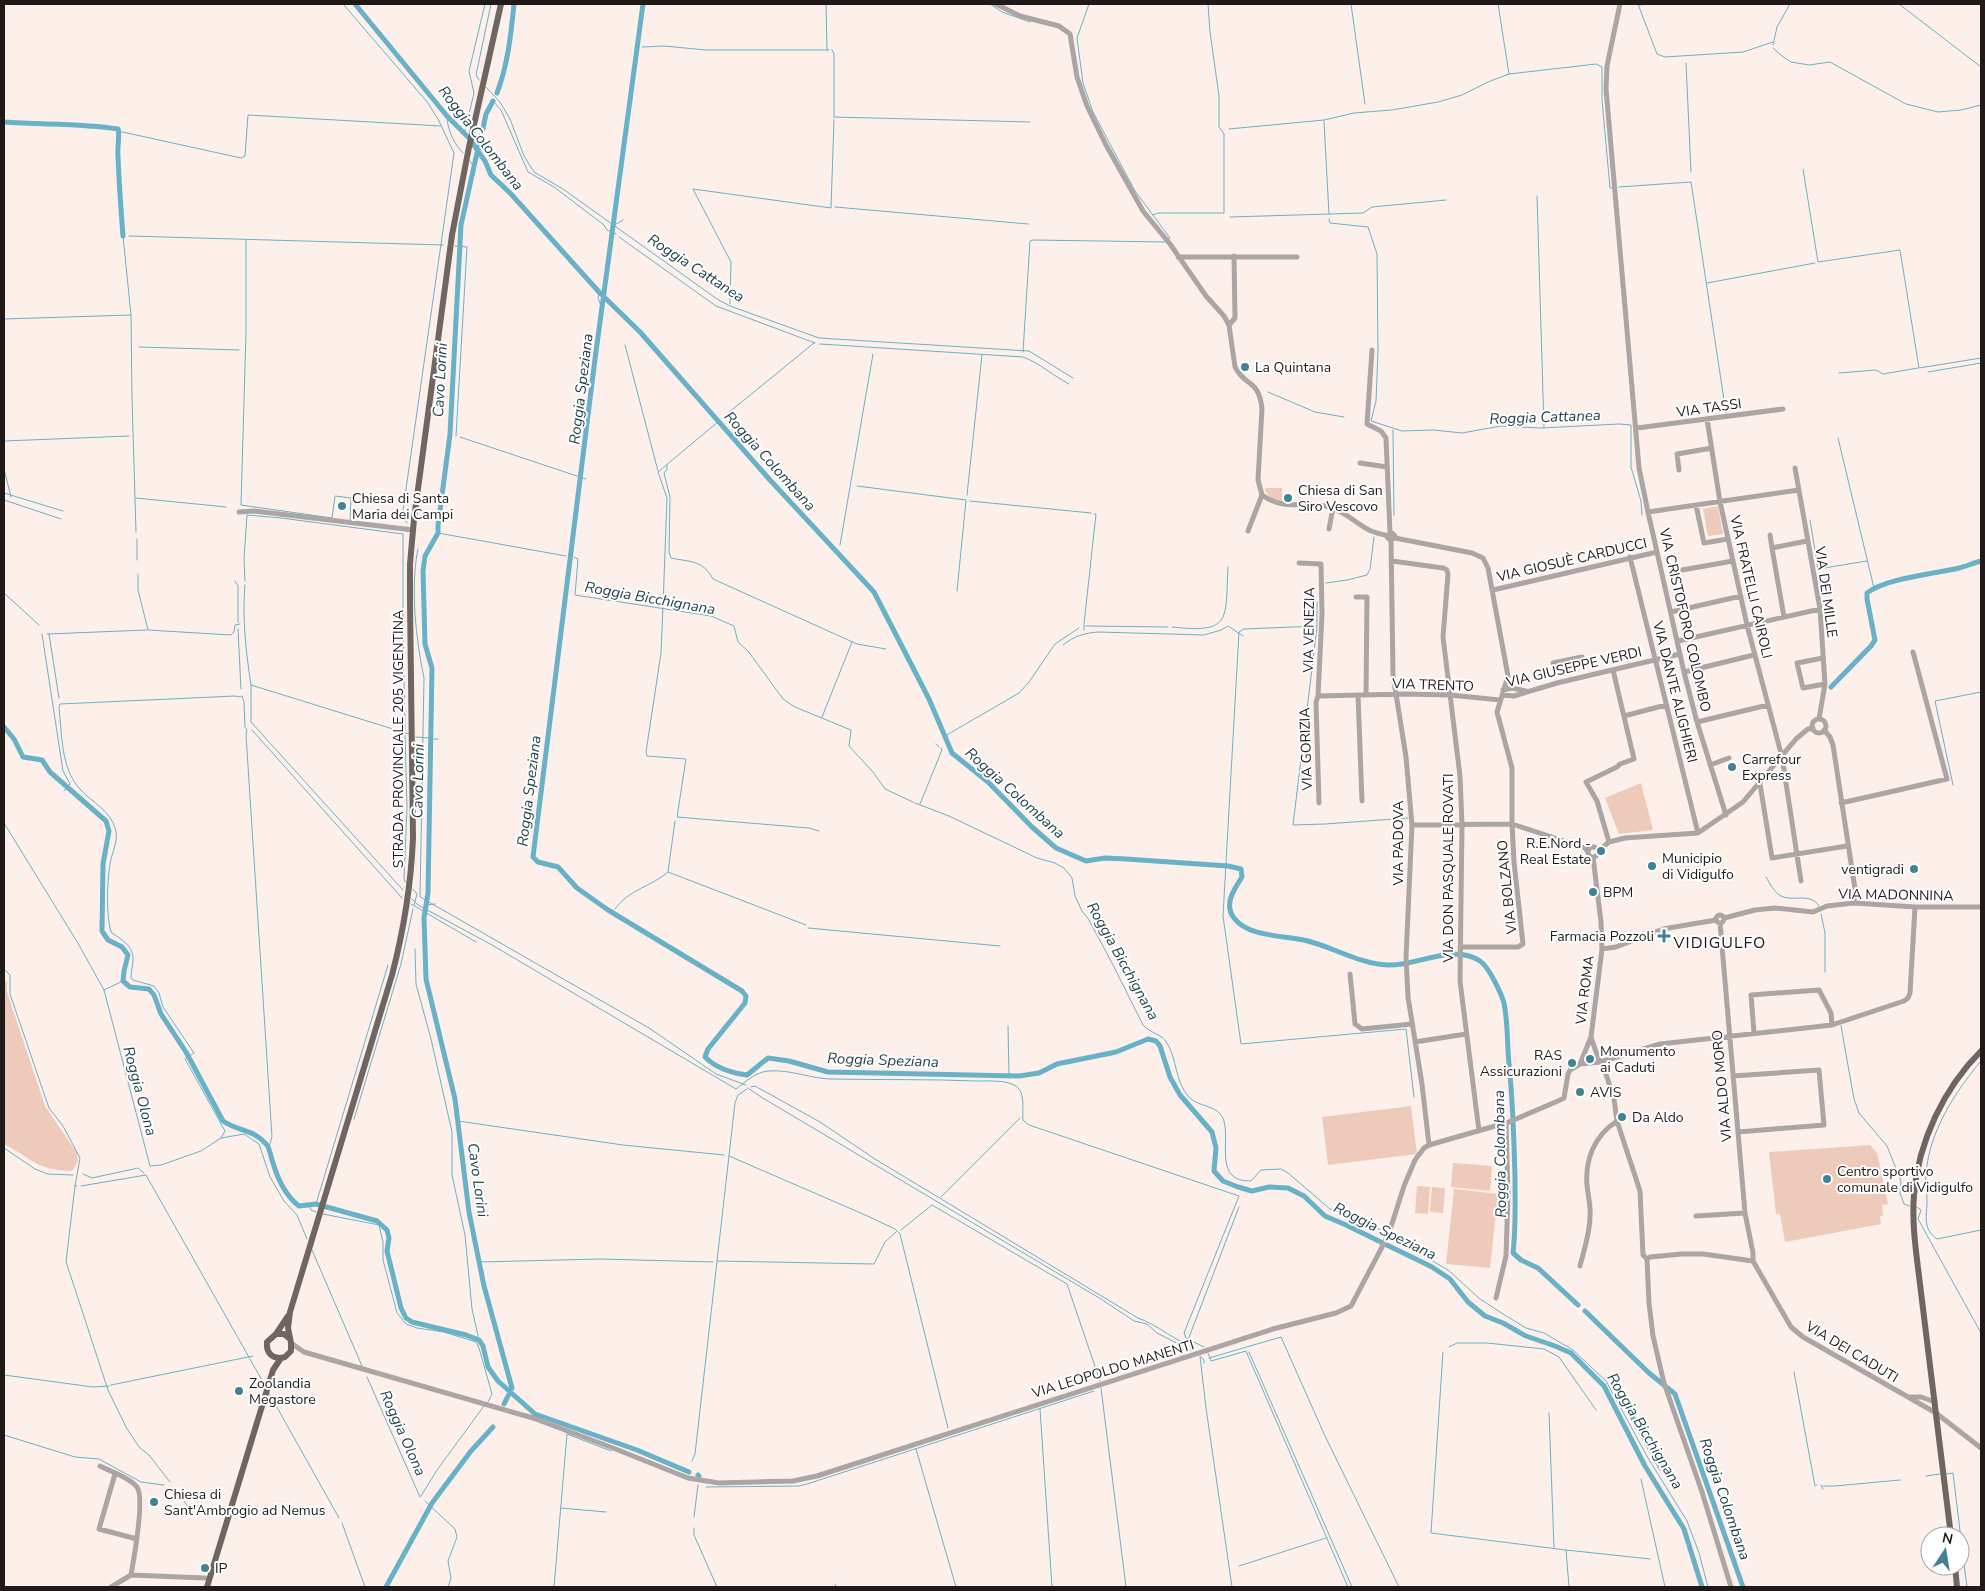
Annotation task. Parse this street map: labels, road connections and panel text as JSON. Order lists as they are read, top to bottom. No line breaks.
{"streets":{"main road":["STRADA PROVINCIALE 205 VIGENTINA"],"street":["VIA TASSI","VIA GIOSUÈ CARDUCCI","VIA FRATELLI CAIROLI","VIA DEI MILLE","VIA CRISTOFORO COLOMBO","VIA VENEZIA","VIA GIUSEPPE VERDI","VIA TRENTO","VIA DANTE ALIGHIERI","VIA GORIZIA","VIA PADOVA","VIA DON PASQUALE ROVATI","VIA BOLZANO","VIA MADONNINA","VIA ROMA","VIA ALDO MORO","VIA DEI CADUTI","VIA LEOPOLDO MANENTI"]},"crossings":[["VIA TASSI","VIA FRATELLI CAIROLI"],["VIA TASSI","VIA CRISTOFORO COLOMBO"],["VIA GIOSUÈ CARDUCCI","VIA CRISTOFORO COLOMBO"],["VIA GIOSUÈ CARDUCCI","VIA DANTE ALIGHIERI"],["VIA CRISTOFORO COLOMBO","VIA GIUSEPPE VERDI"],["VIA VENEZIA","VIA TRENTO"],["VIA VENEZIA","VIA GORIZIA"],["VIA GIUSEPPE VERDI","VIA TRENTO"],["VIA GIUSEPPE VERDI","VIA DANTE ALIGHIERI"],["VIA TRENTO","VIA GORIZIA"],["VIA TRENTO","VIA PADOVA"],["VIA TRENTO","VIA DON PASQUALE ROVATI"],["VIA PADOVA","VIA DON PASQUALE ROVATI"],["VIA PADOVA","VIA LEOPOLDO MANENTI"],["VIA DON PASQUALE ROVATI","VIA BOLZANO"],["VIA MADONNINA","VIA ALDO MORO"],["VIA ALDO MORO","VIA DEI CADUTI"]],"districts":["VIDIGULFO"],"water":["Roggia Colombana","Roggia Cattanea","Cavo Lorini","Roggia Speziana","Roggia Bicchignana","Roggia Olona"],"places":{"other":["La Quintana","Chiesa di San Siro Vescovo","Chiesa di Santa Maria dei Campi","Carrefour Express","R.E.Nord - Real Estate","Municipio di Vidigulfo","ventigradi","BPM","Monumento ai Caduti","RAS Assicurazioni","AVIS","Da Aldo","Centro sportivo comunale di Vidigulfo","Zoolandia Megastore","Chiesa di Sant'Ambrogio ad Nemus","IP"],"health":["Farmacia Pozzoli"]},"north":"top"}
